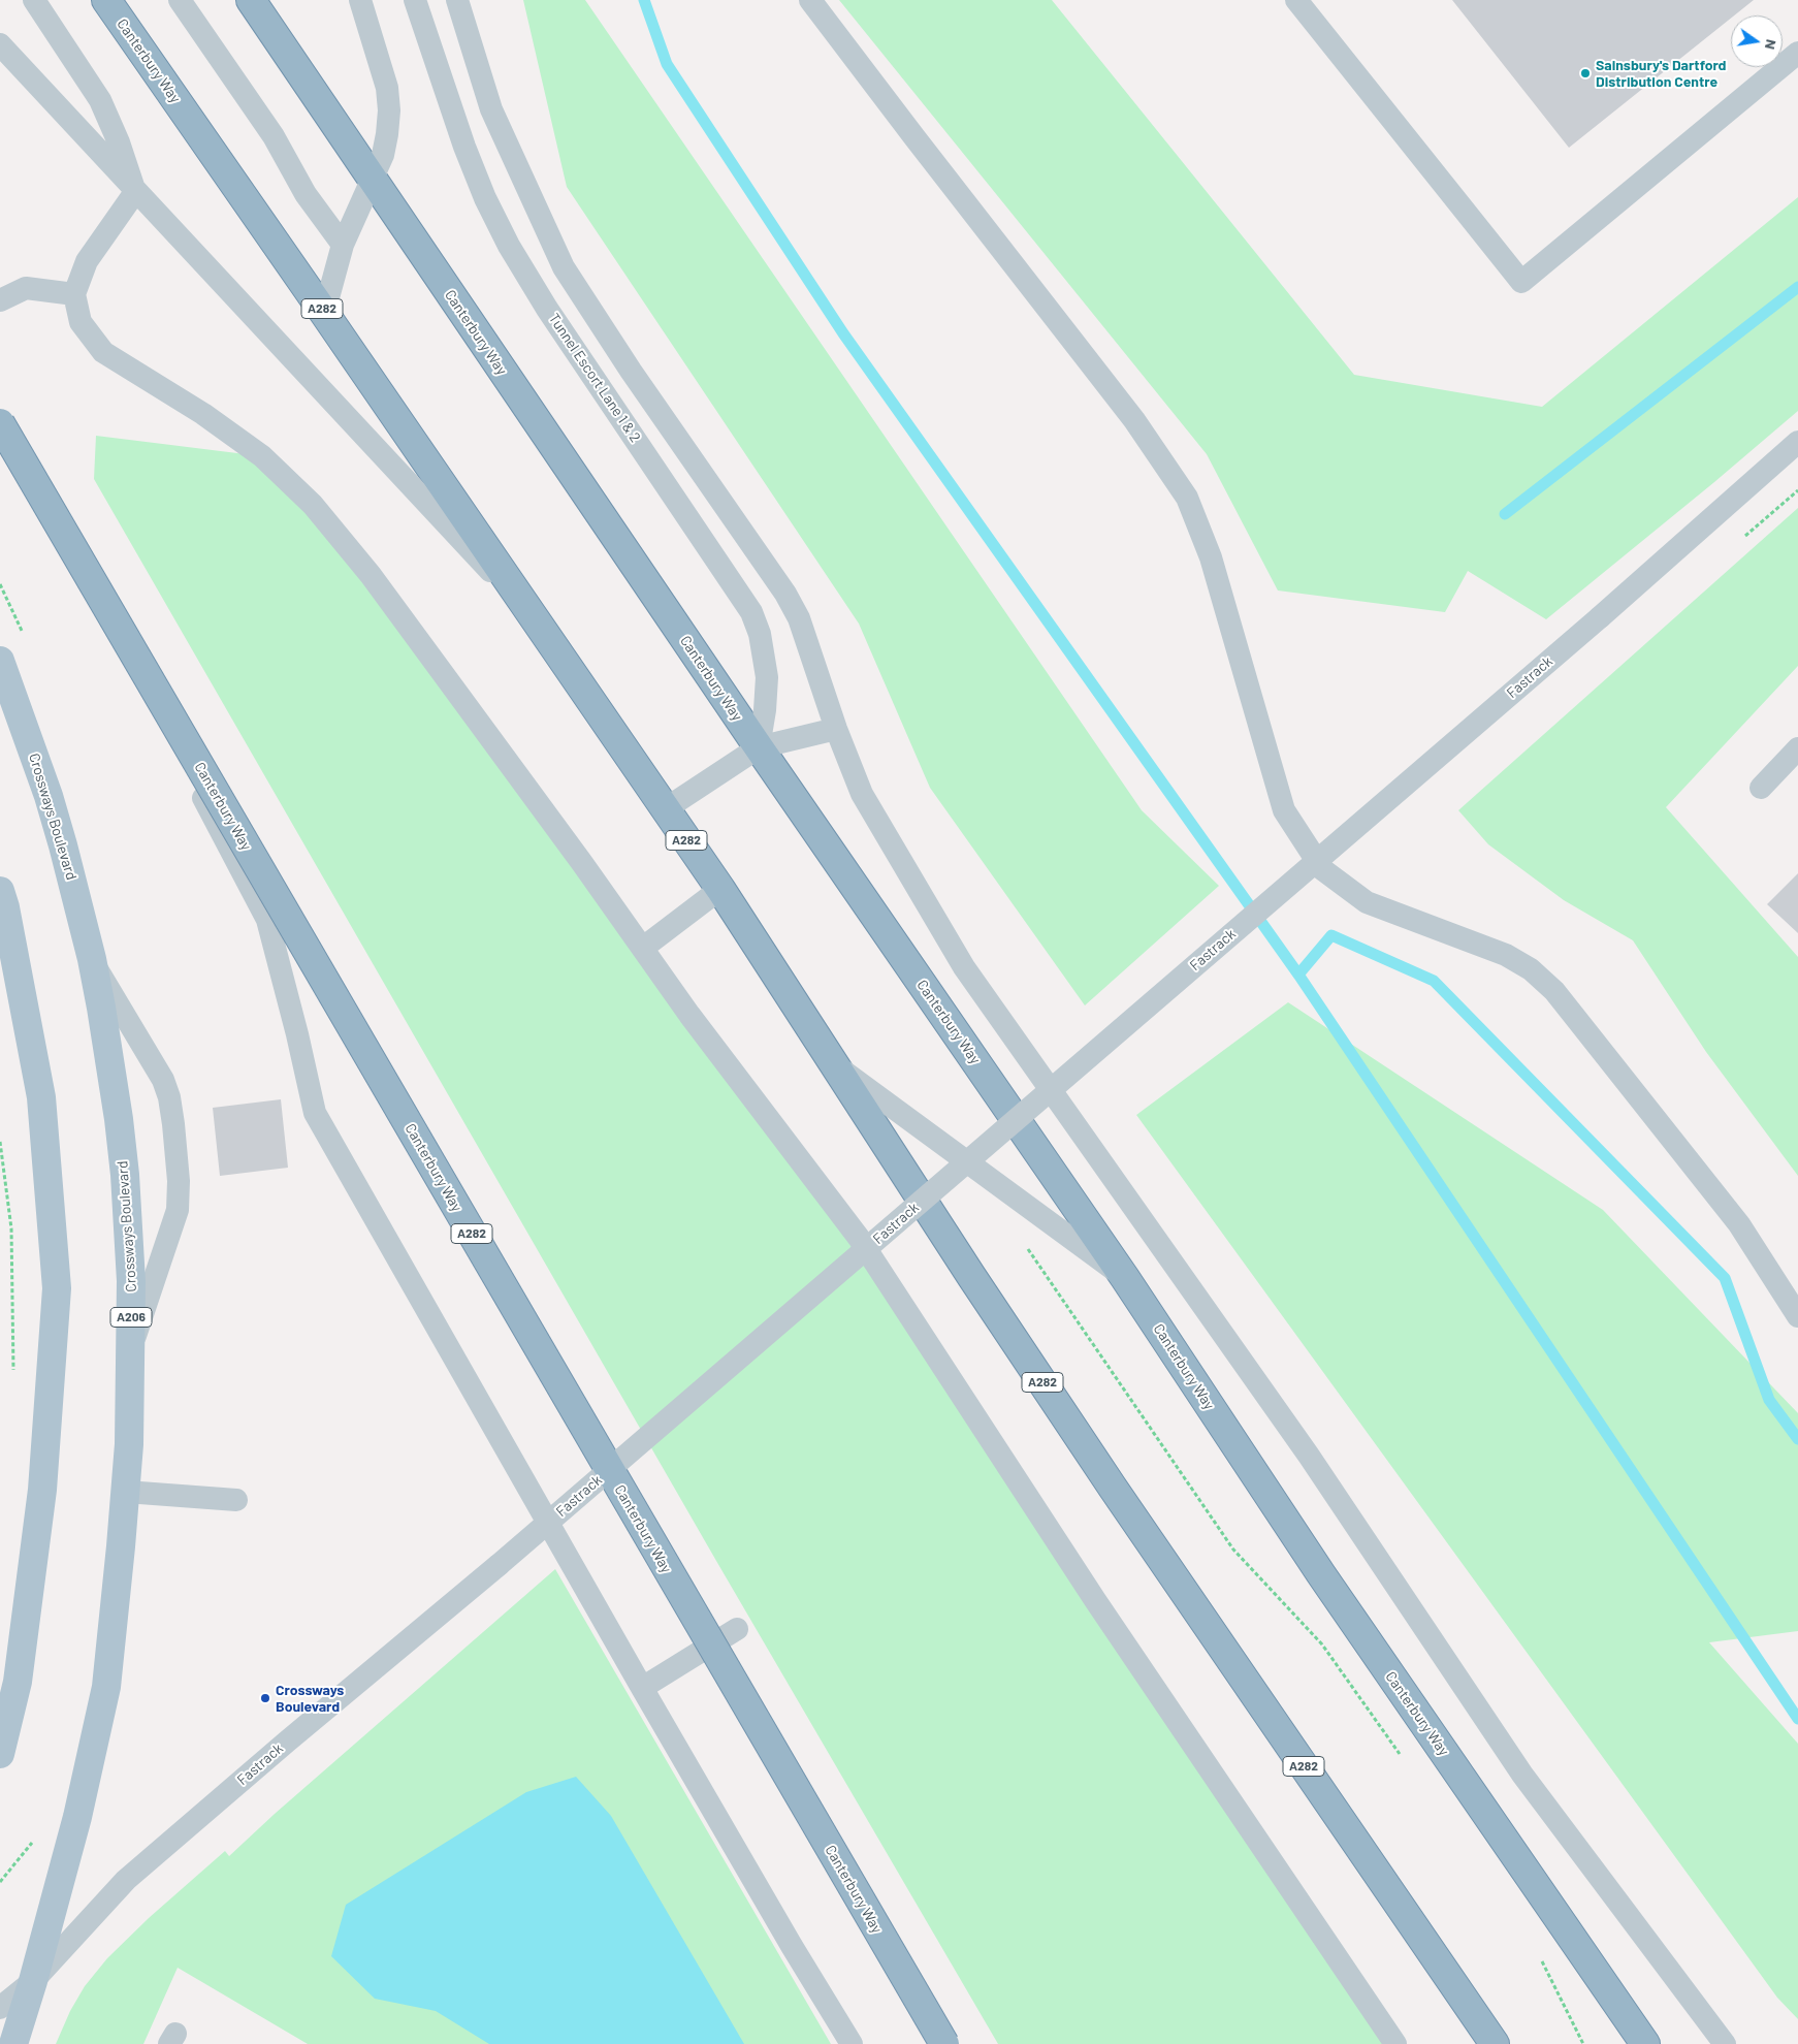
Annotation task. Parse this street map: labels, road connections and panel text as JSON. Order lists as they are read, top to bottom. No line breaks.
{"streets":{"highway":["Canterbury Way","A282"],"main road":["Crossways Boulevard","A206"],"lane":["Tunnel Escort Lane 1 & 2","Fastrack"]},"crossings":[["Canterbury Way","Tunnel Escort Lane 1 & 2"],["Fastrack","Crossways Boulevard"]],"places":["Sainsbury's Dartford Distribution Centre","Crossways Boulevard"],"north":"right"}
